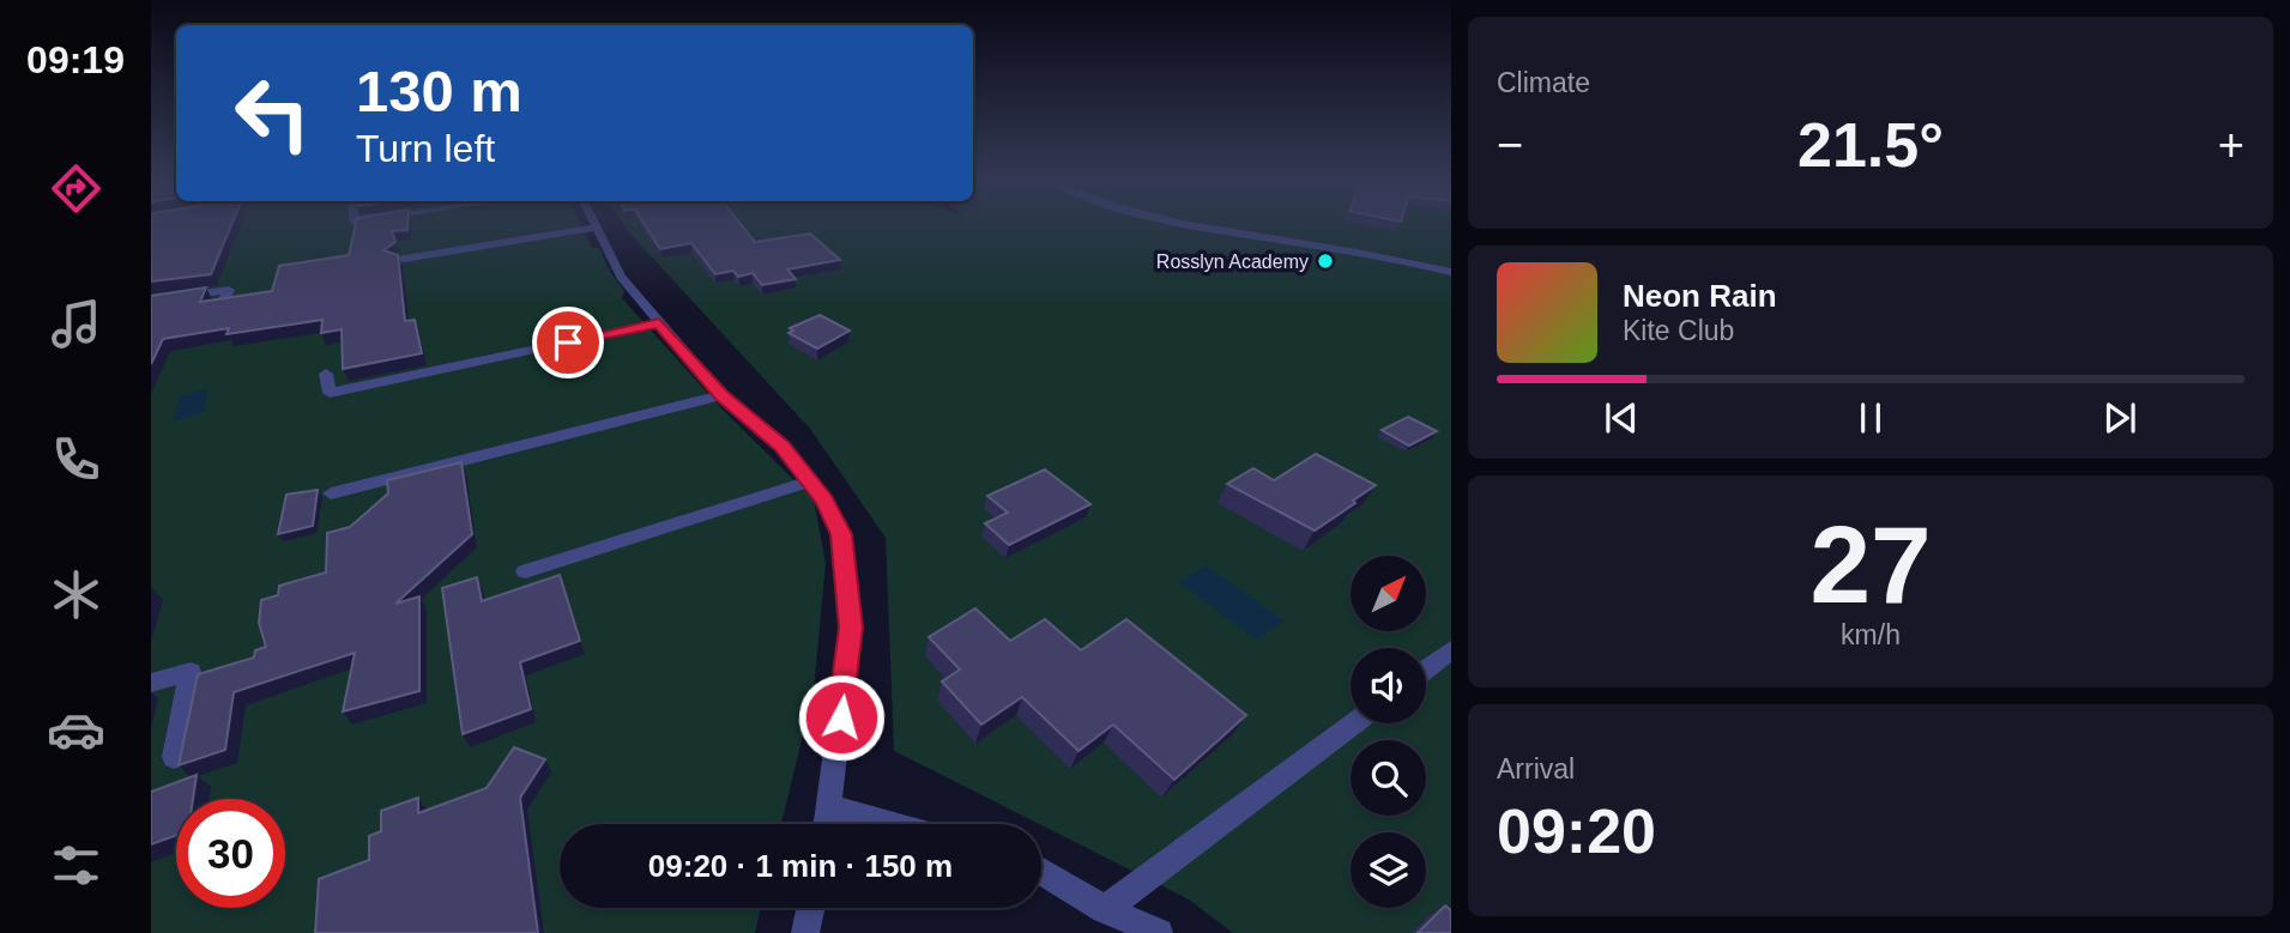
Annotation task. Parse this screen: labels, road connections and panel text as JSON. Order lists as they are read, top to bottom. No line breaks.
{"places":["Rosslyn Academy"],"north":"top right","page":{"tabs":"09:19","tile":["Climate",["27","km/h"],["Arrival","09:20"]],"turn":["130 m","Turn left"],"heat":["−","21.5°","+"],"song":["Neon Rain","Kite Club"],"limit":"30","trip":"09:20 · 1 min · 150 m"}}
